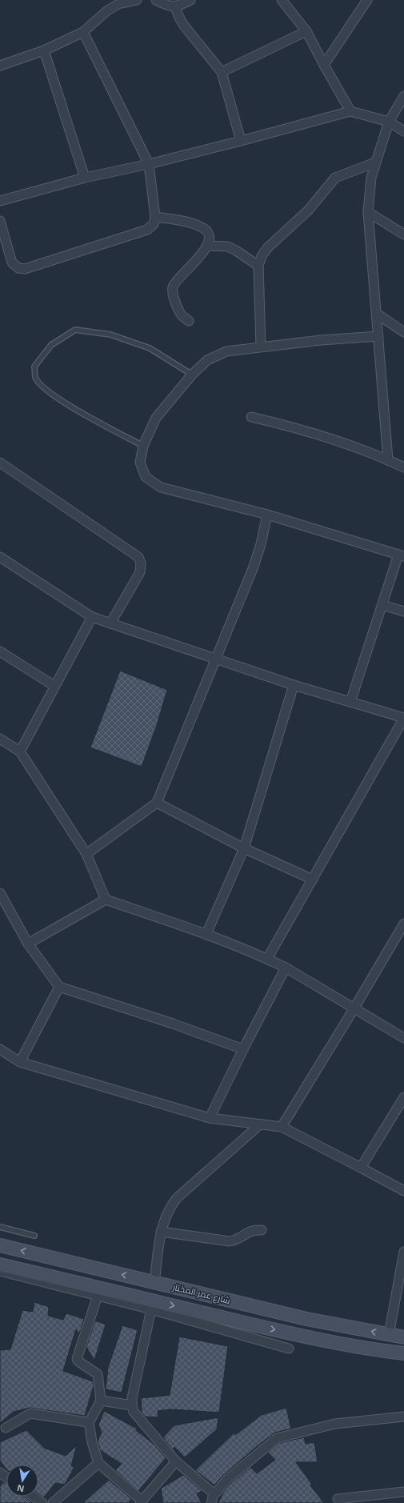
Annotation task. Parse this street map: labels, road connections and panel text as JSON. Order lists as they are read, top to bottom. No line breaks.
{"streets":{"street":["شارع عمر المختار"]},"north":"bottom"}
